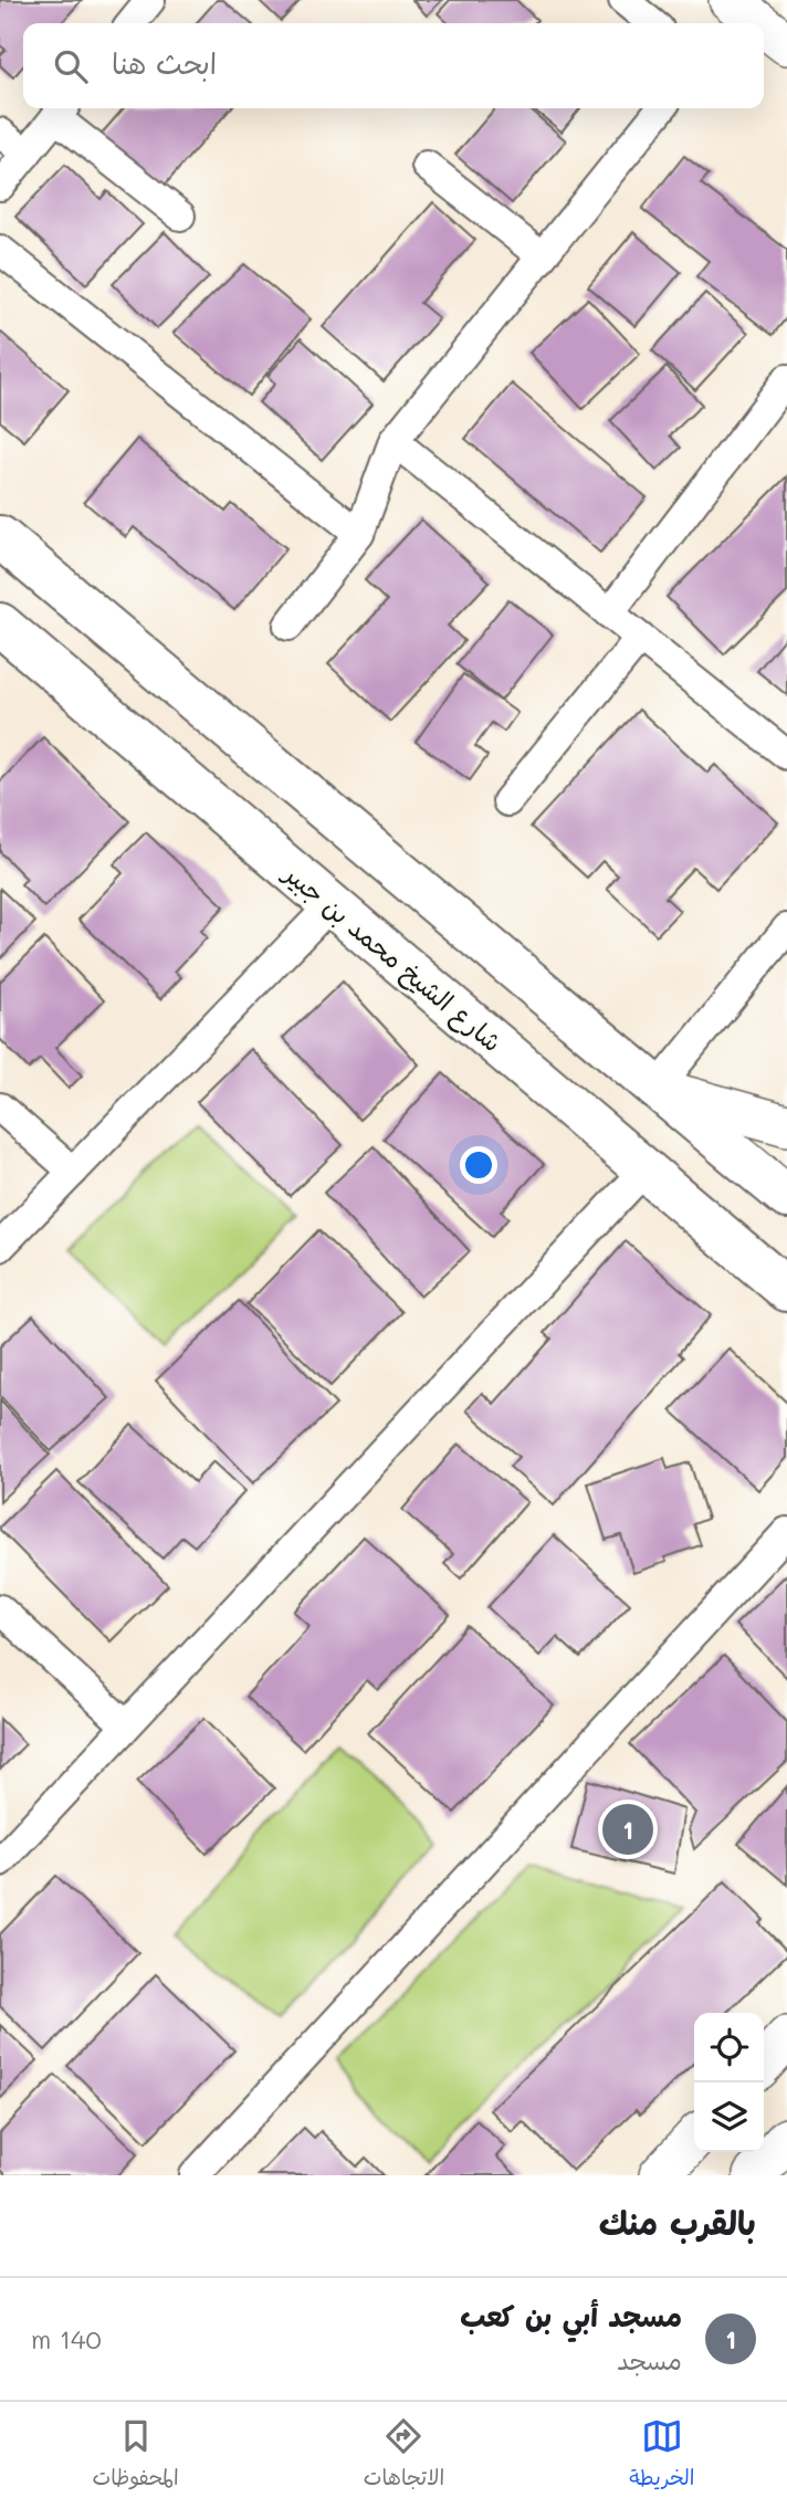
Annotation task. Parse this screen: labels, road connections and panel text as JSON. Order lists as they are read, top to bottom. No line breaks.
{"streets":{"main road":["شارع الشيخ محمد بن جبير"]},"page":{"search":"ابحث هنا","pins":"1","heading":"بالقرب منك","list":[{"mark":"1","name":"مسجد أبي بن كعب","note":"مسجد","value":"140 m"}],"nav":["الخريطة","الاتجاهات","المحفوظات"]}}
